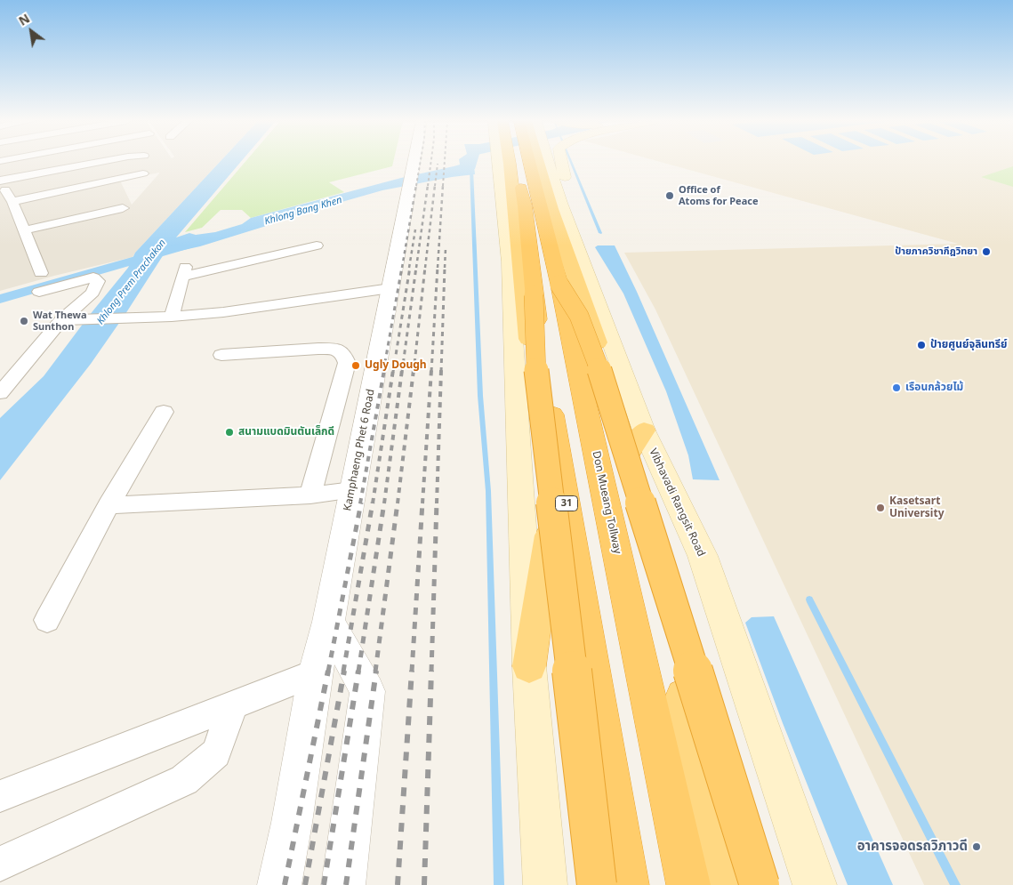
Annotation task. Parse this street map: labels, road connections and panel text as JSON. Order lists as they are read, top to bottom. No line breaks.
{"streets":{"highway":["Don Mueang Tollway","Vibhavadi Rangsit Road","31"],"street":["Kamphaeng Phet 6 Road"]},"water":["Khlong Bang Khen","Khlong Prem Prachakon"],"places":["Office of Atoms for Peace","ป้ายภาควิชากีฎวิทยา","Wat Thewa Sunthon","ป้ายศูนย์จุลินทรีย์","Ugly Dough","เรือนกล้วยไม้","สนามแบดมินตันเล็กดี","Kasetsart University","อาคารจอดรถวิภาวดี"],"north":"top left"}
